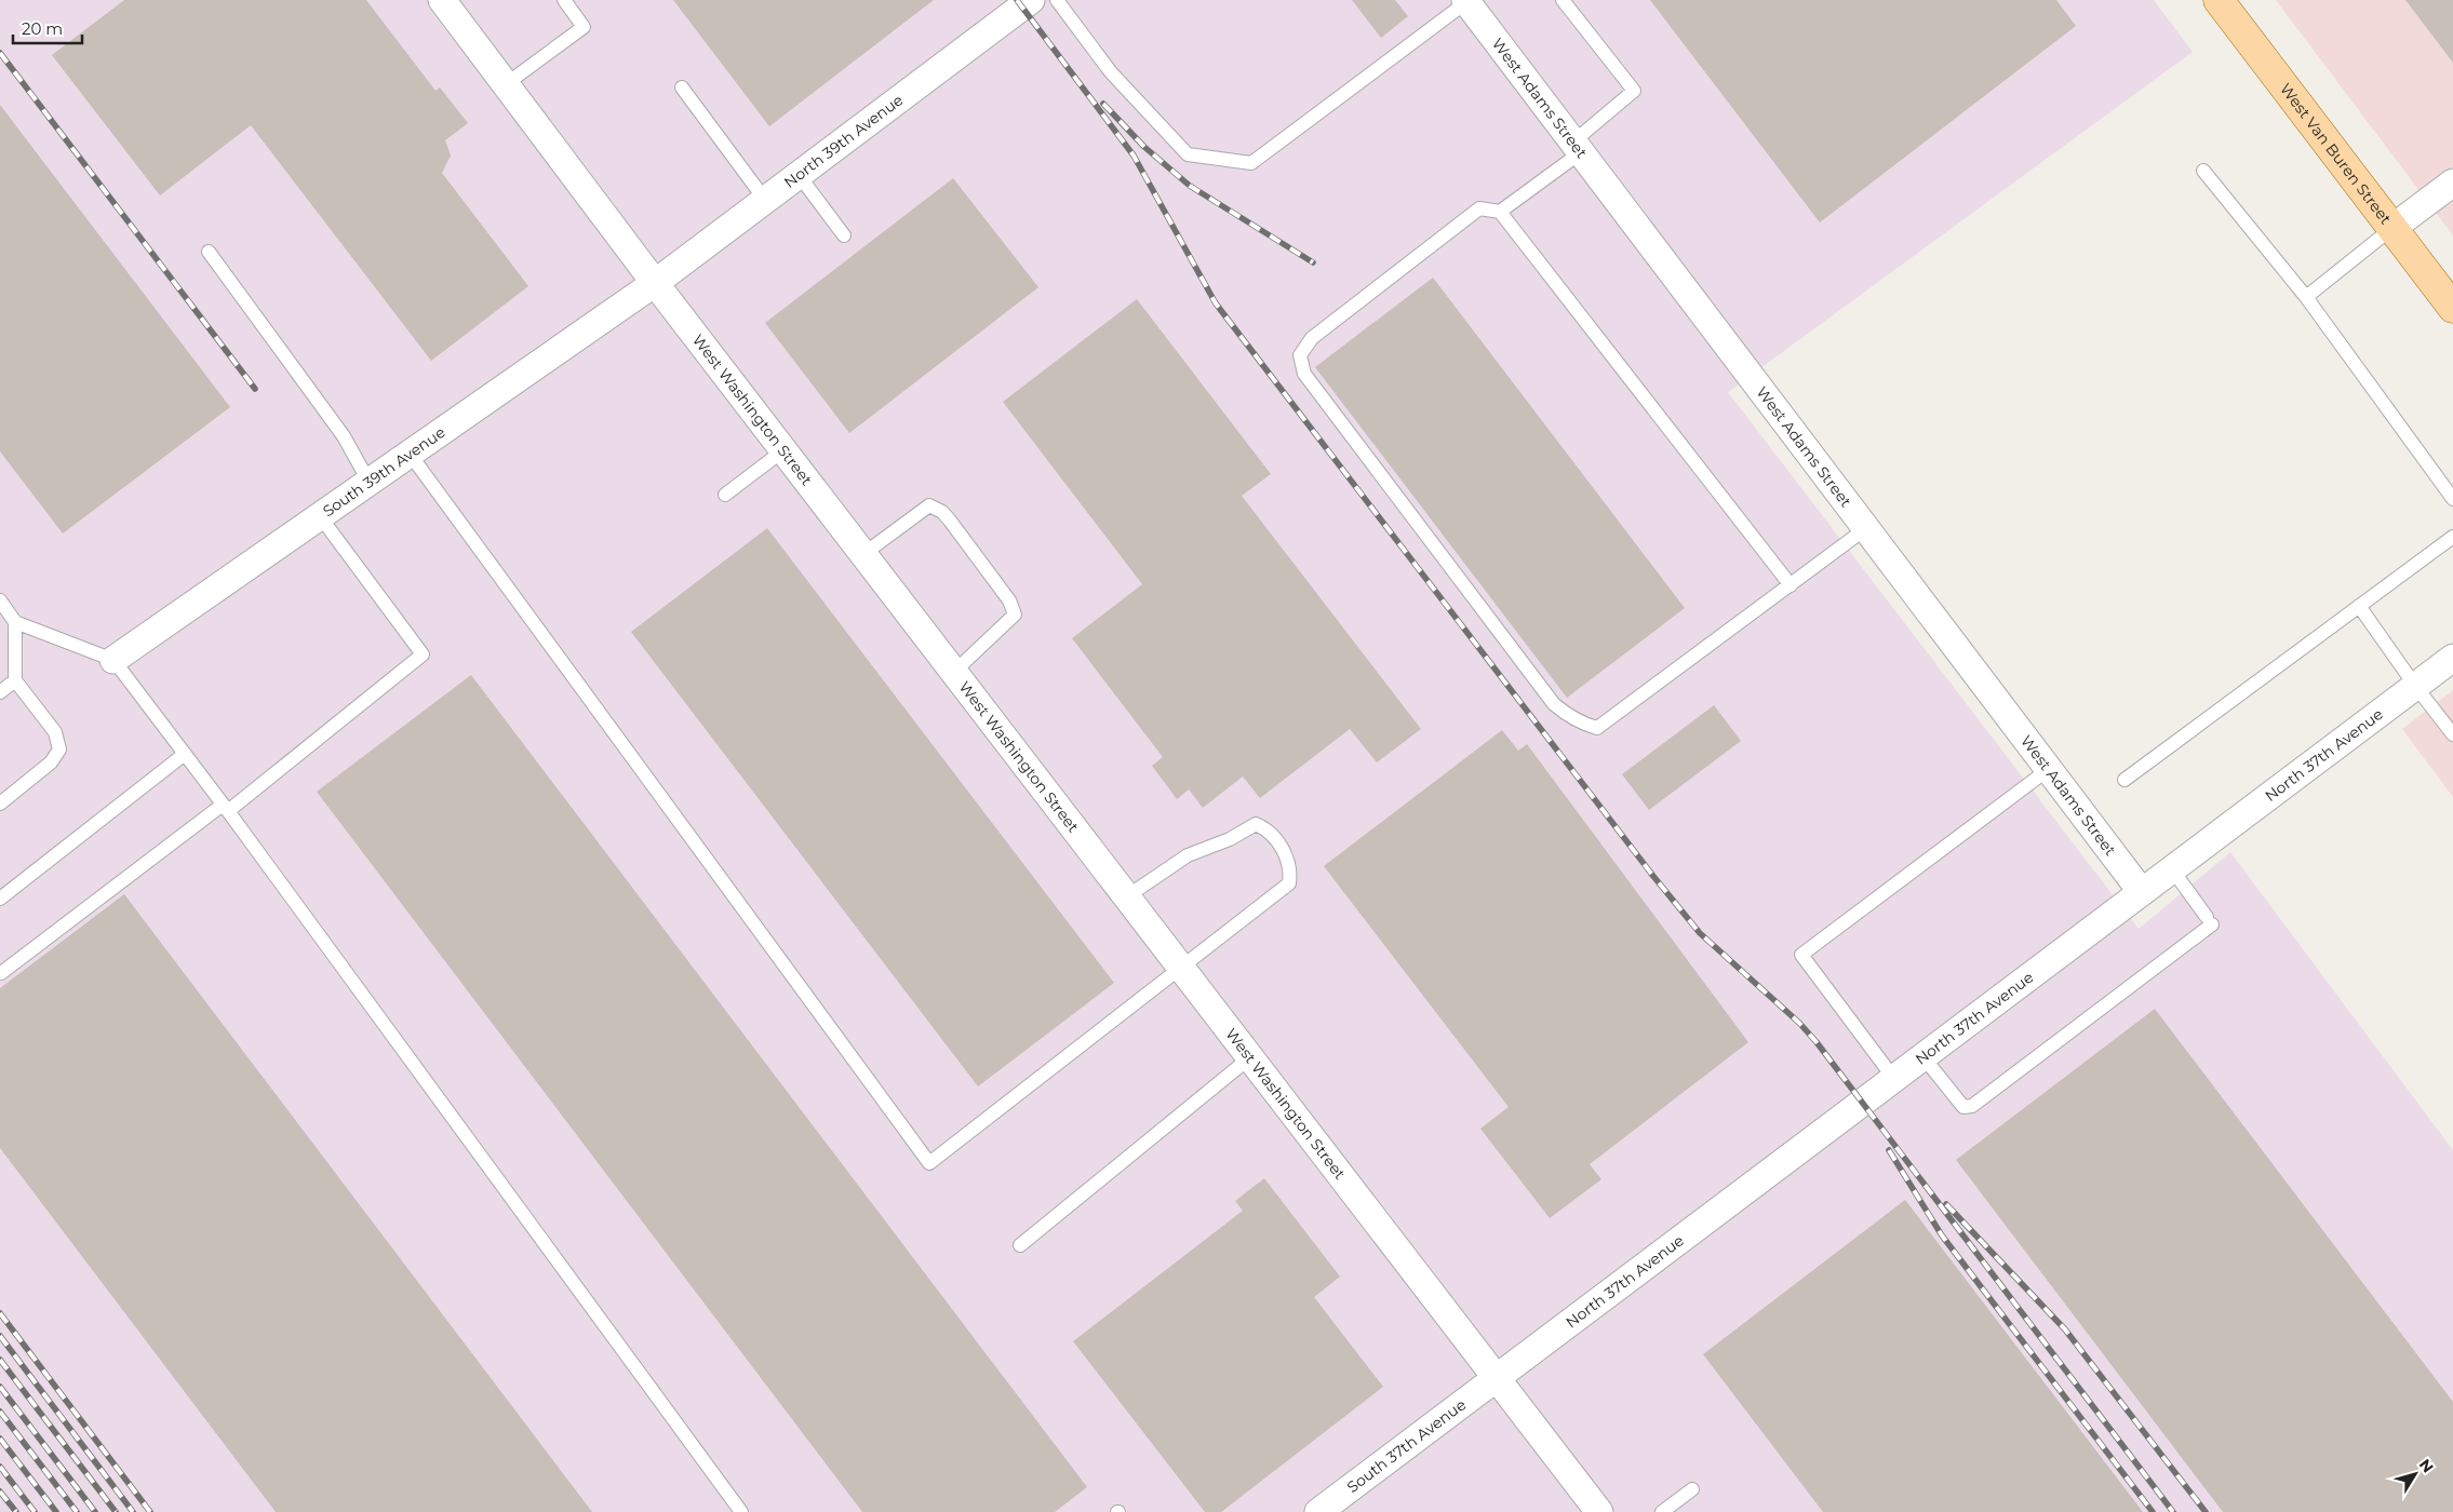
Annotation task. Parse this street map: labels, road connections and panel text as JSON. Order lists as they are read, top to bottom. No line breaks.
{"streets":{"main road":["West Van Buren Street"],"street":["West Adams Street","North 39th Avenue","West Washington Street","South 39th Avenue","North 37th Avenue","South 37th Avenue"]},"crossings":[["West Adams Street","North 37th Avenue"],["North 39th Avenue","West Washington Street"],["North 39th Avenue","South 39th Avenue"],["West Washington Street","South 39th Avenue"],["West Washington Street","North 37th Avenue"],["West Washington Street","South 37th Avenue"],["North 37th Avenue","South 37th Avenue"]],"scale_bar":"20 m","north":"top right"}
